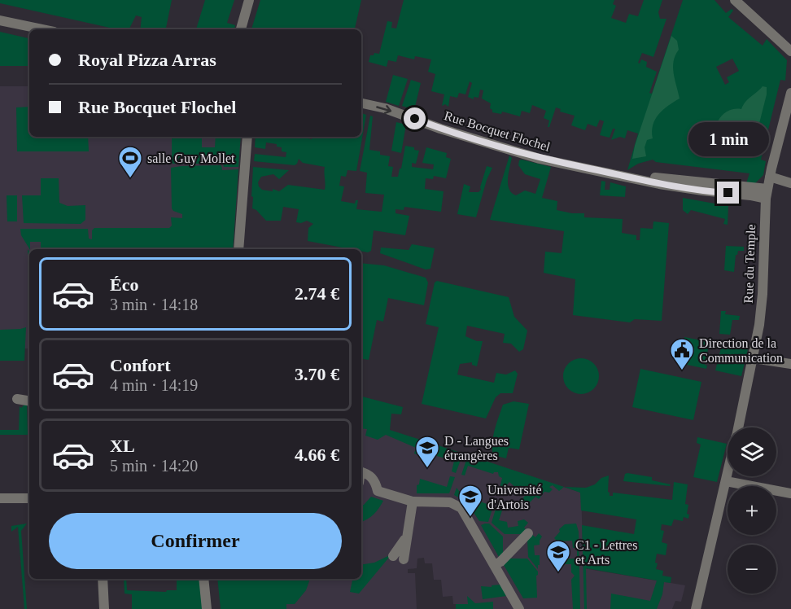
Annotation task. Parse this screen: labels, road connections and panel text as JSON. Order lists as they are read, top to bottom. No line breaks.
{"streets":{"street":["Rue Bocquet Flochel","Rue du Temple"]},"crossings":[["Rue Bocquet Flochel","Rue du Temple"]],"one_way":["Rue Bocquet Flochel"],"places":{"sports":["salle Guy Mollet"],"public building":["Direction de la Communication"],"school or university":["D - Langues étrangères","Université d'Artois","C1 - Lettres et Arts"]},"page":{"banner":["Royal Pizza Arras","Rue Bocquet Flochel"],"bubble":"1 min","list":[{"name":"Éco","note":"3 min · 14:18","value":"2.74 €"},{"name":"Confort","note":"4 min · 14:19","value":"3.70 €"},{"name":"XL","note":"5 min · 14:20","value":"4.66 €"}],"map_buttons":["+","−"],"buttons":"Confirmer"}}
